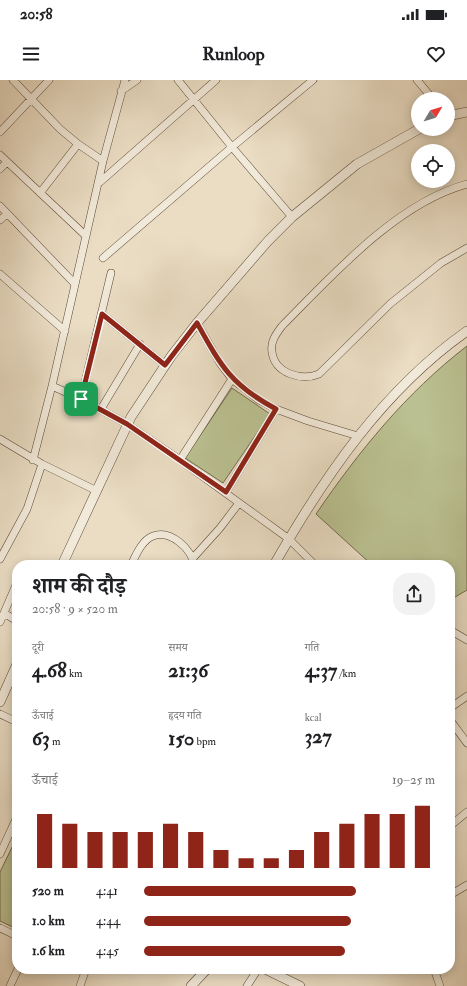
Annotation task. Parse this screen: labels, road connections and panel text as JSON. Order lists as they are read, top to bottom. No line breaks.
{"north":"top right","page":{"status":"20:58","header":"Runloop","heading":["शाम की दौड़","20:58 · 9 × 520 m"],"stats":[["दूरी","4.68 km"],["समय","21:36"],["गति","4:37 /km"],["ऊँचाई","63 m"],["हृदय गति","150 bpm"],["kcal","327"]],"chart":["ऊँचाई","19–25 m"],"list":[{"name":"520 m","note":"4:41"},{"name":"1.0 km","note":"4:44"},{"name":"1.6 km","note":"4:45"}]}}
